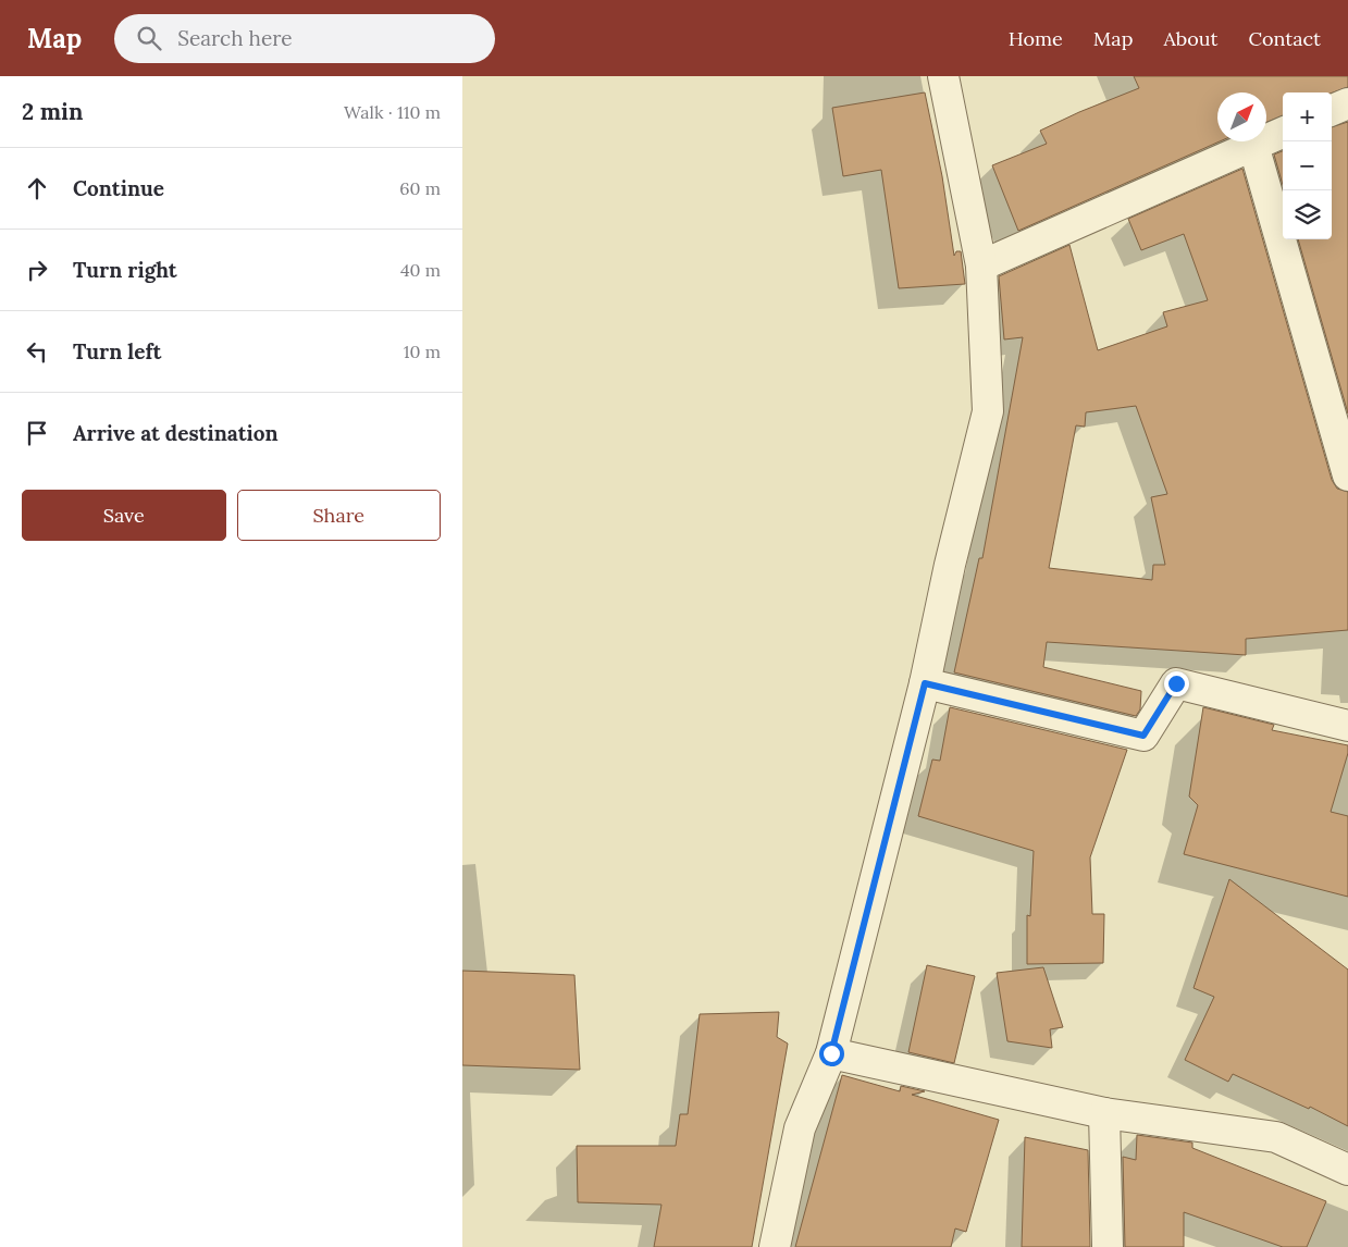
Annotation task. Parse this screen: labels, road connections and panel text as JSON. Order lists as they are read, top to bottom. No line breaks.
{"north":"top right","page":{"header":"Map","search":"Search here","nav":["Home","Map","About","Contact"],"heading":["2 min","Walk · 110 m"],"map_buttons":["+","−"],"list":[["Continue","60 m"],["Turn right","40 m"],["Turn left","10 m"],"Arrive at destination"],"buttons":["Save","Share"]}}
